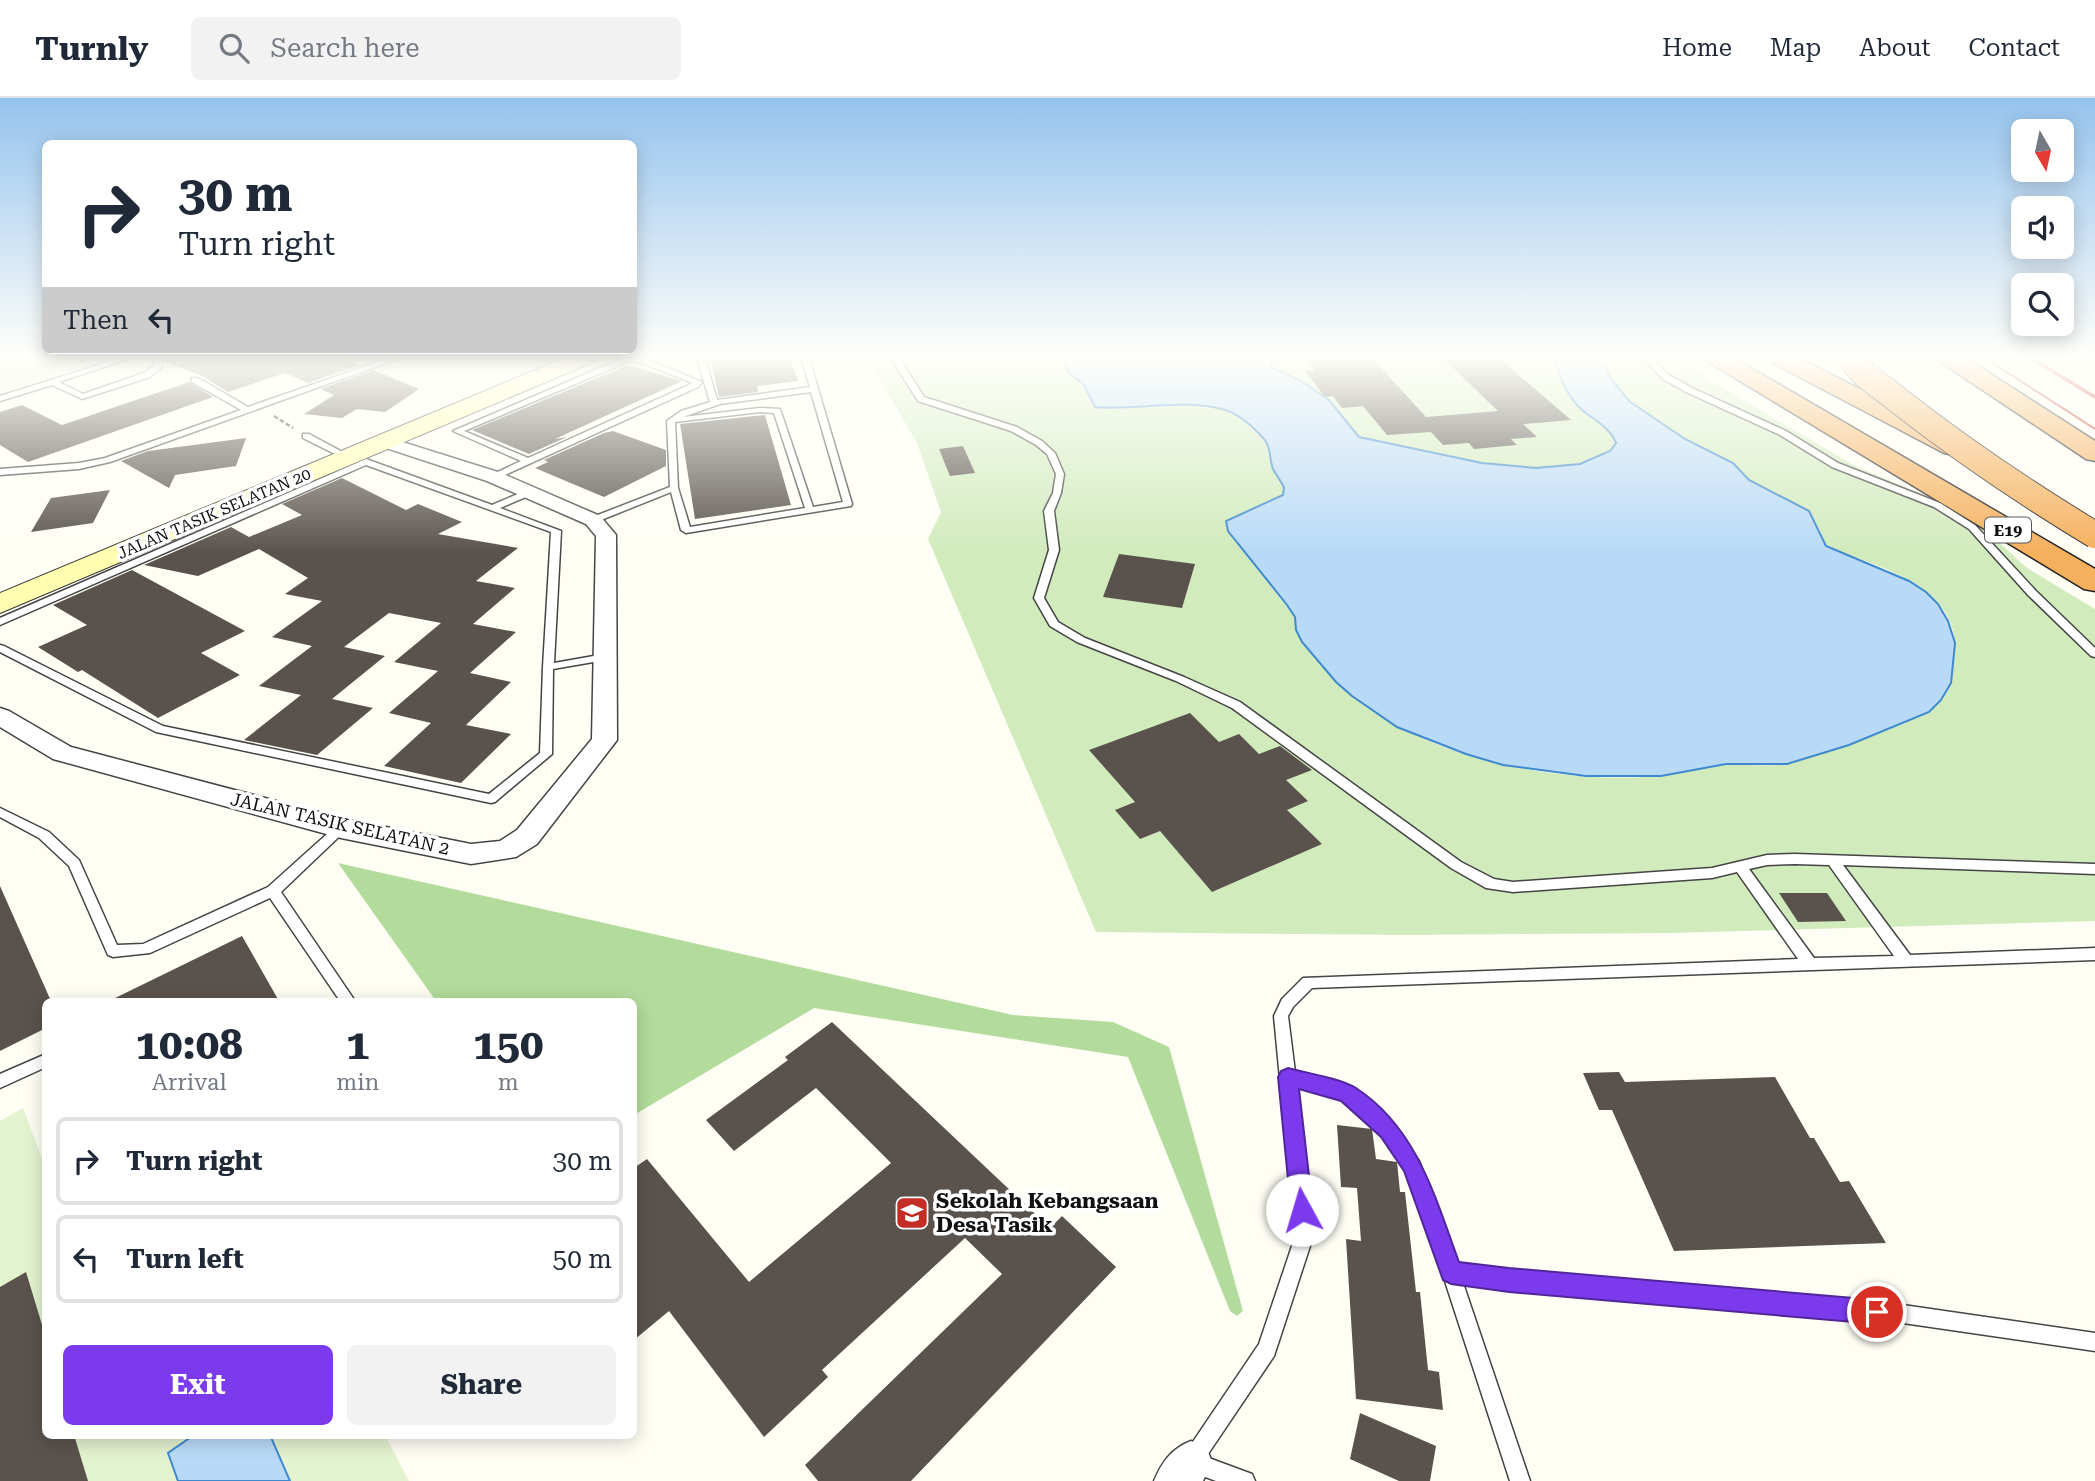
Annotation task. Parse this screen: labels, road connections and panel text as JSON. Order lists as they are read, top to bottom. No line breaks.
{"streets":{"highway":["E19"],"street":["JALAN TASIK SELATAN 20","JALAN TASIK SELATAN 2"]},"places":{"school or university":["Sekolah Kebangsaan Desa Tasik"]},"north":"bottom","page":{"header":"Turnly","search":"Search here","nav":["Home","Map","About","Contact"],"turn":["30 m","Turn right"],"then":"Then","eta":["10:08","Arrival","1","min","150","m"],"list":[{"name":"Turn right","value":"30 m"},{"name":"Turn left","value":"50 m"}],"buttons":["Exit","Share"]}}
